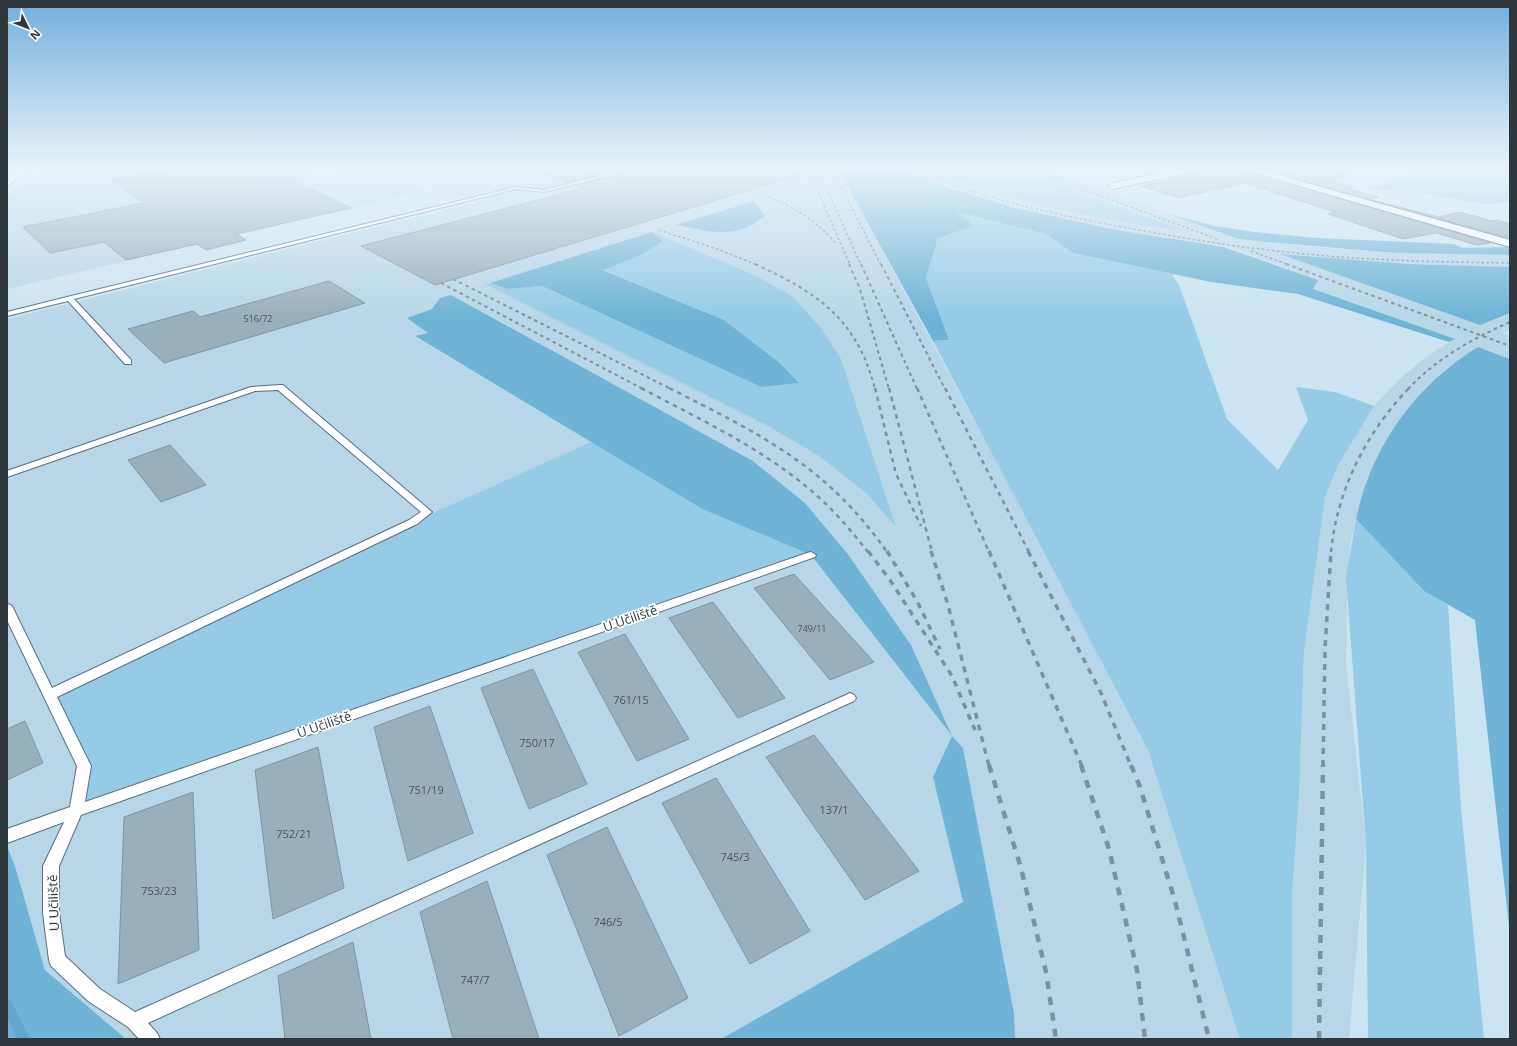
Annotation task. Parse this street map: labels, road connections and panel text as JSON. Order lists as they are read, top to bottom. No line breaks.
{"streets":{"lane":["U Učiliště"]},"house_numbers":["516/72","749/11","761/15","750/17","751/19","137/1","752/21","745/3","753/23","746/5","747/7"],"north":"bottom right"}
